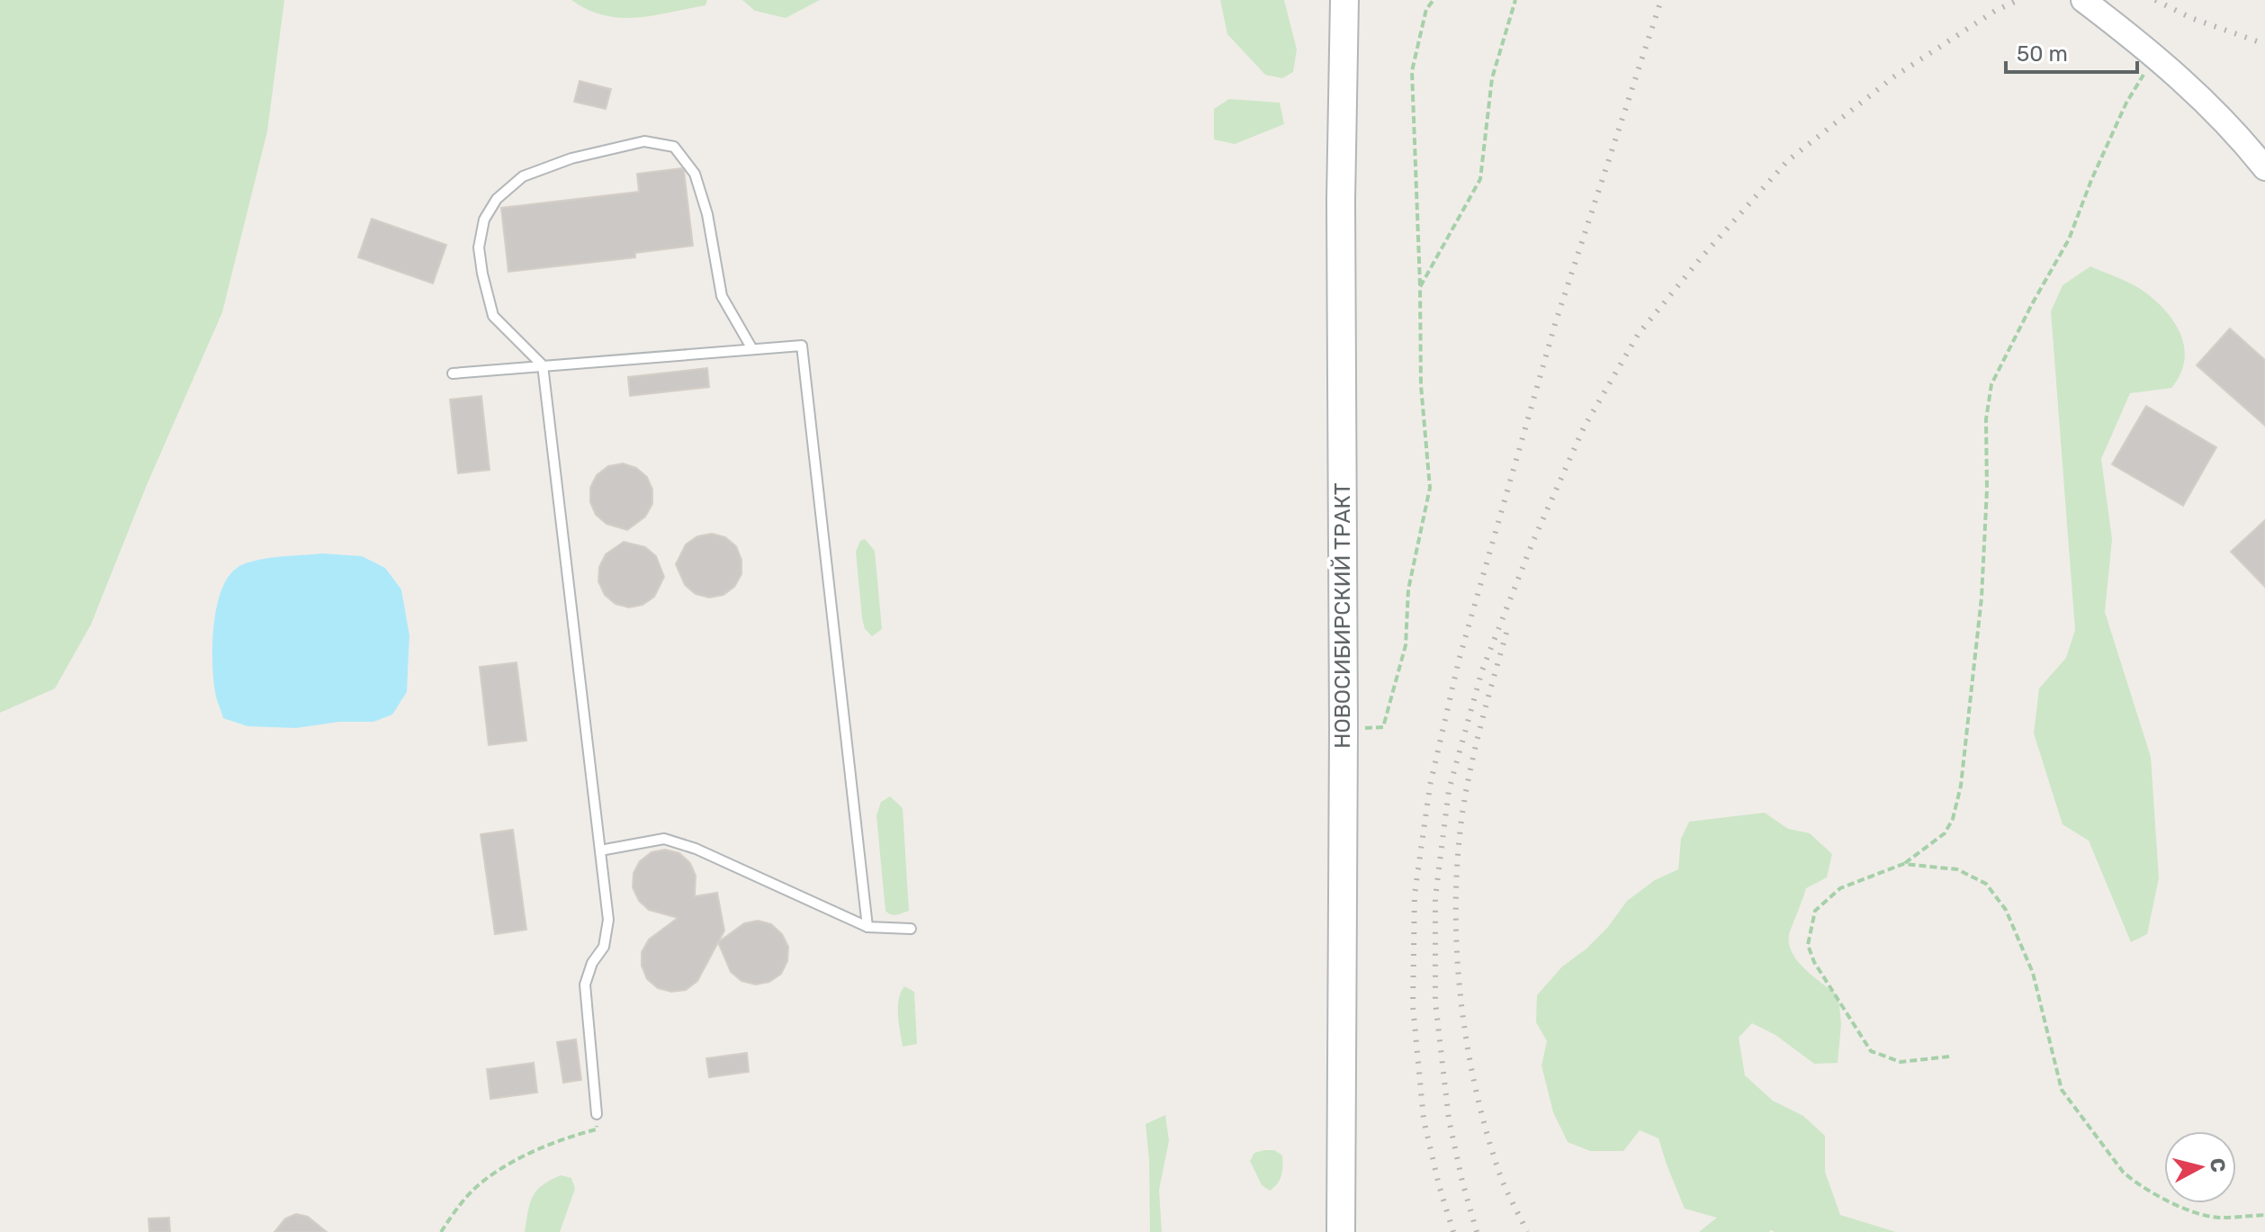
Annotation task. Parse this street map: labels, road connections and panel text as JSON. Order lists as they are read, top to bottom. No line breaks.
{"streets":{"main road":["НОВОСИБИРСКИЙ ТРАКТ"]},"scale_bar":"50 m","north":"right"}
